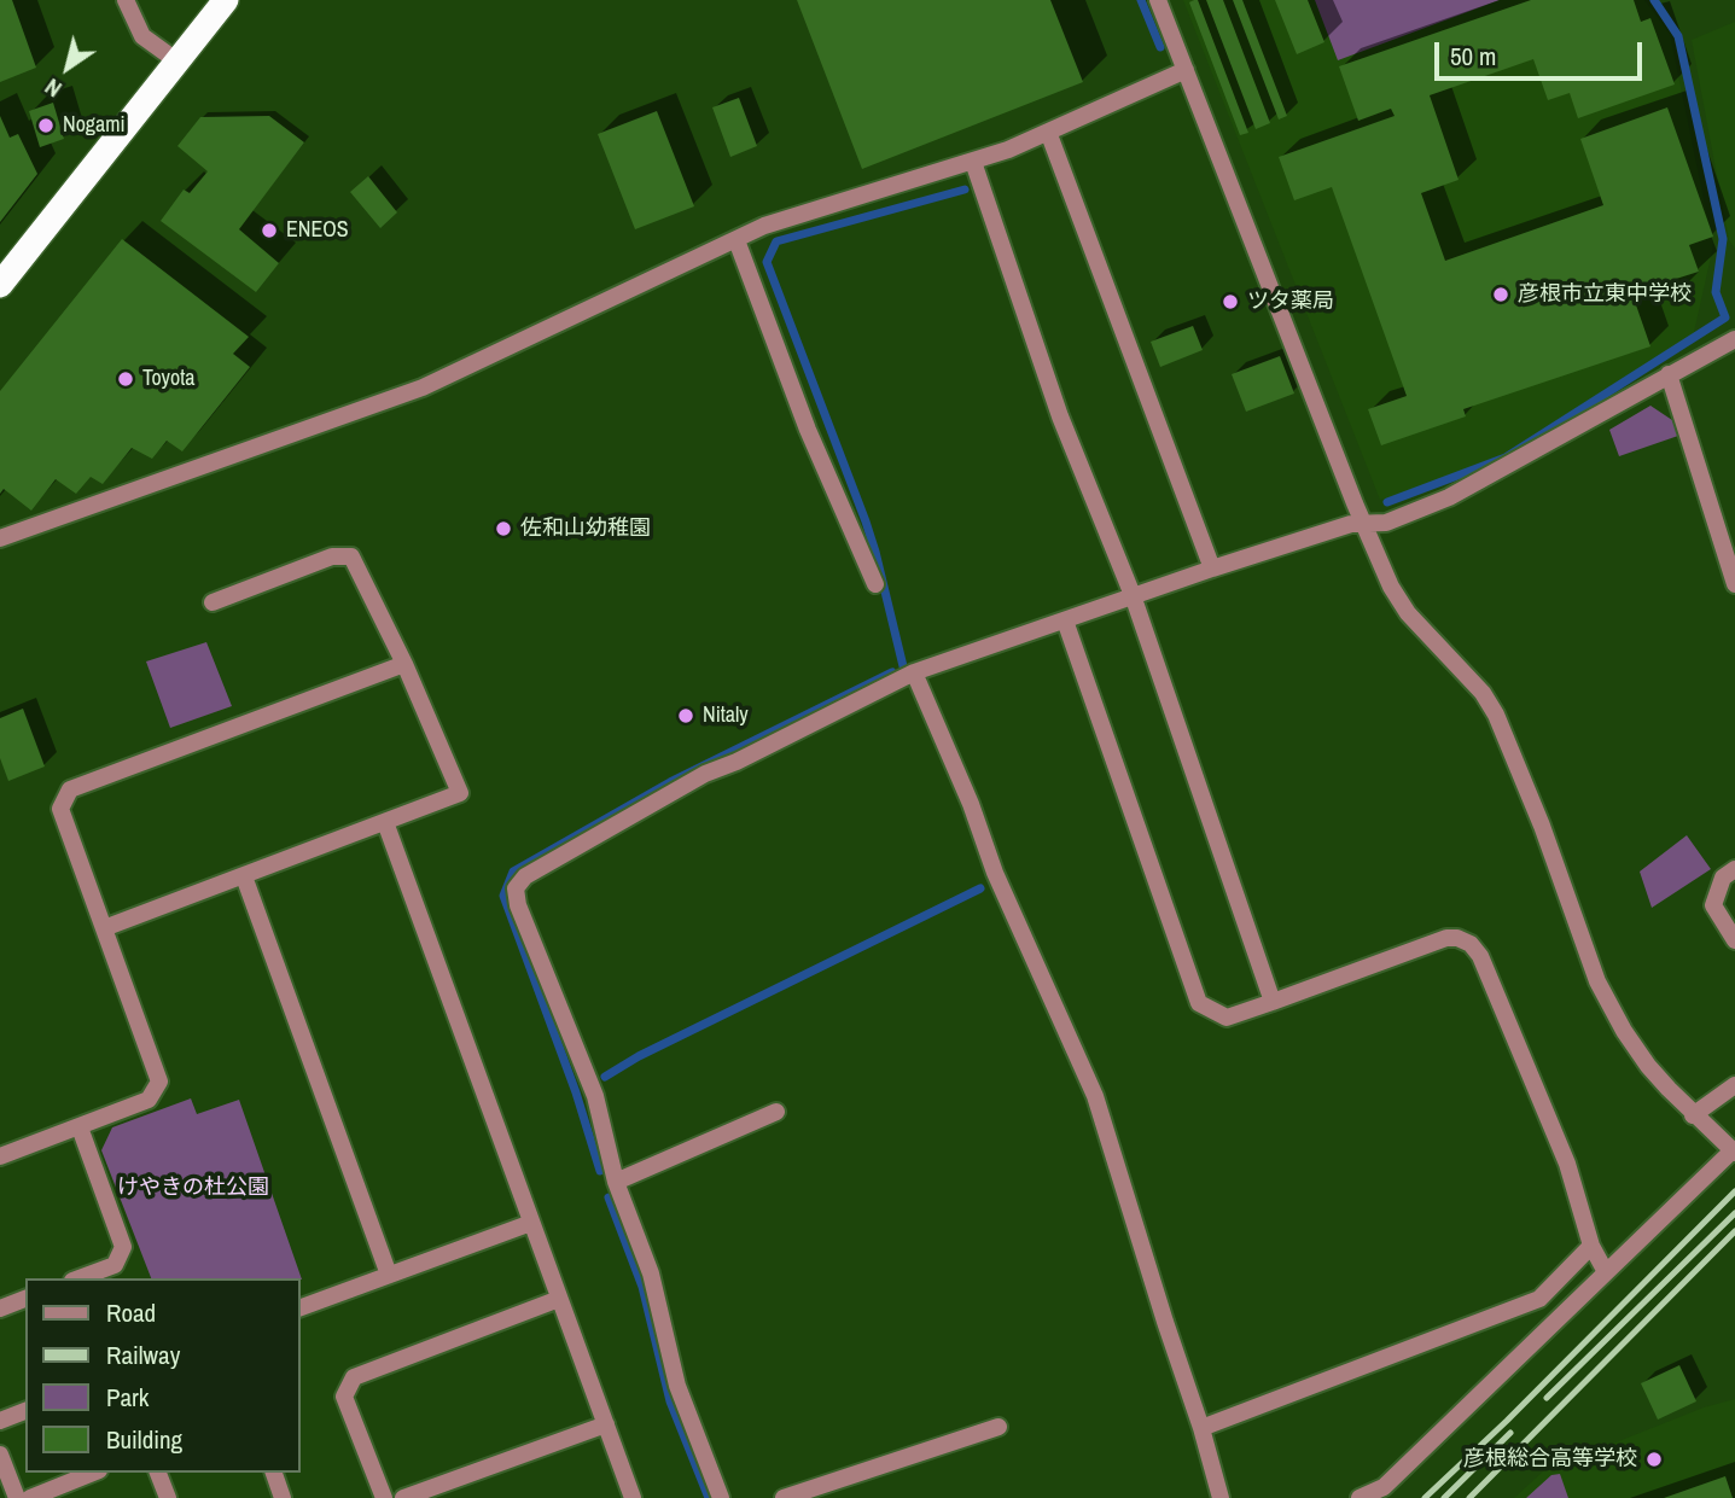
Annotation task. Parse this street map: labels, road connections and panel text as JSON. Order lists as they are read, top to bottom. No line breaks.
{"parks":["けやきの杜公園"],"places":["Nogami","ENEOS","彦根市立東中学校","ツタ薬局","Toyota","佐和山幼稚園","Nitaly","彦根総合高等学校"],"legend":["Road","Railway","Park","Building"],"scale_bar":"50 m","north":"bottom left"}
